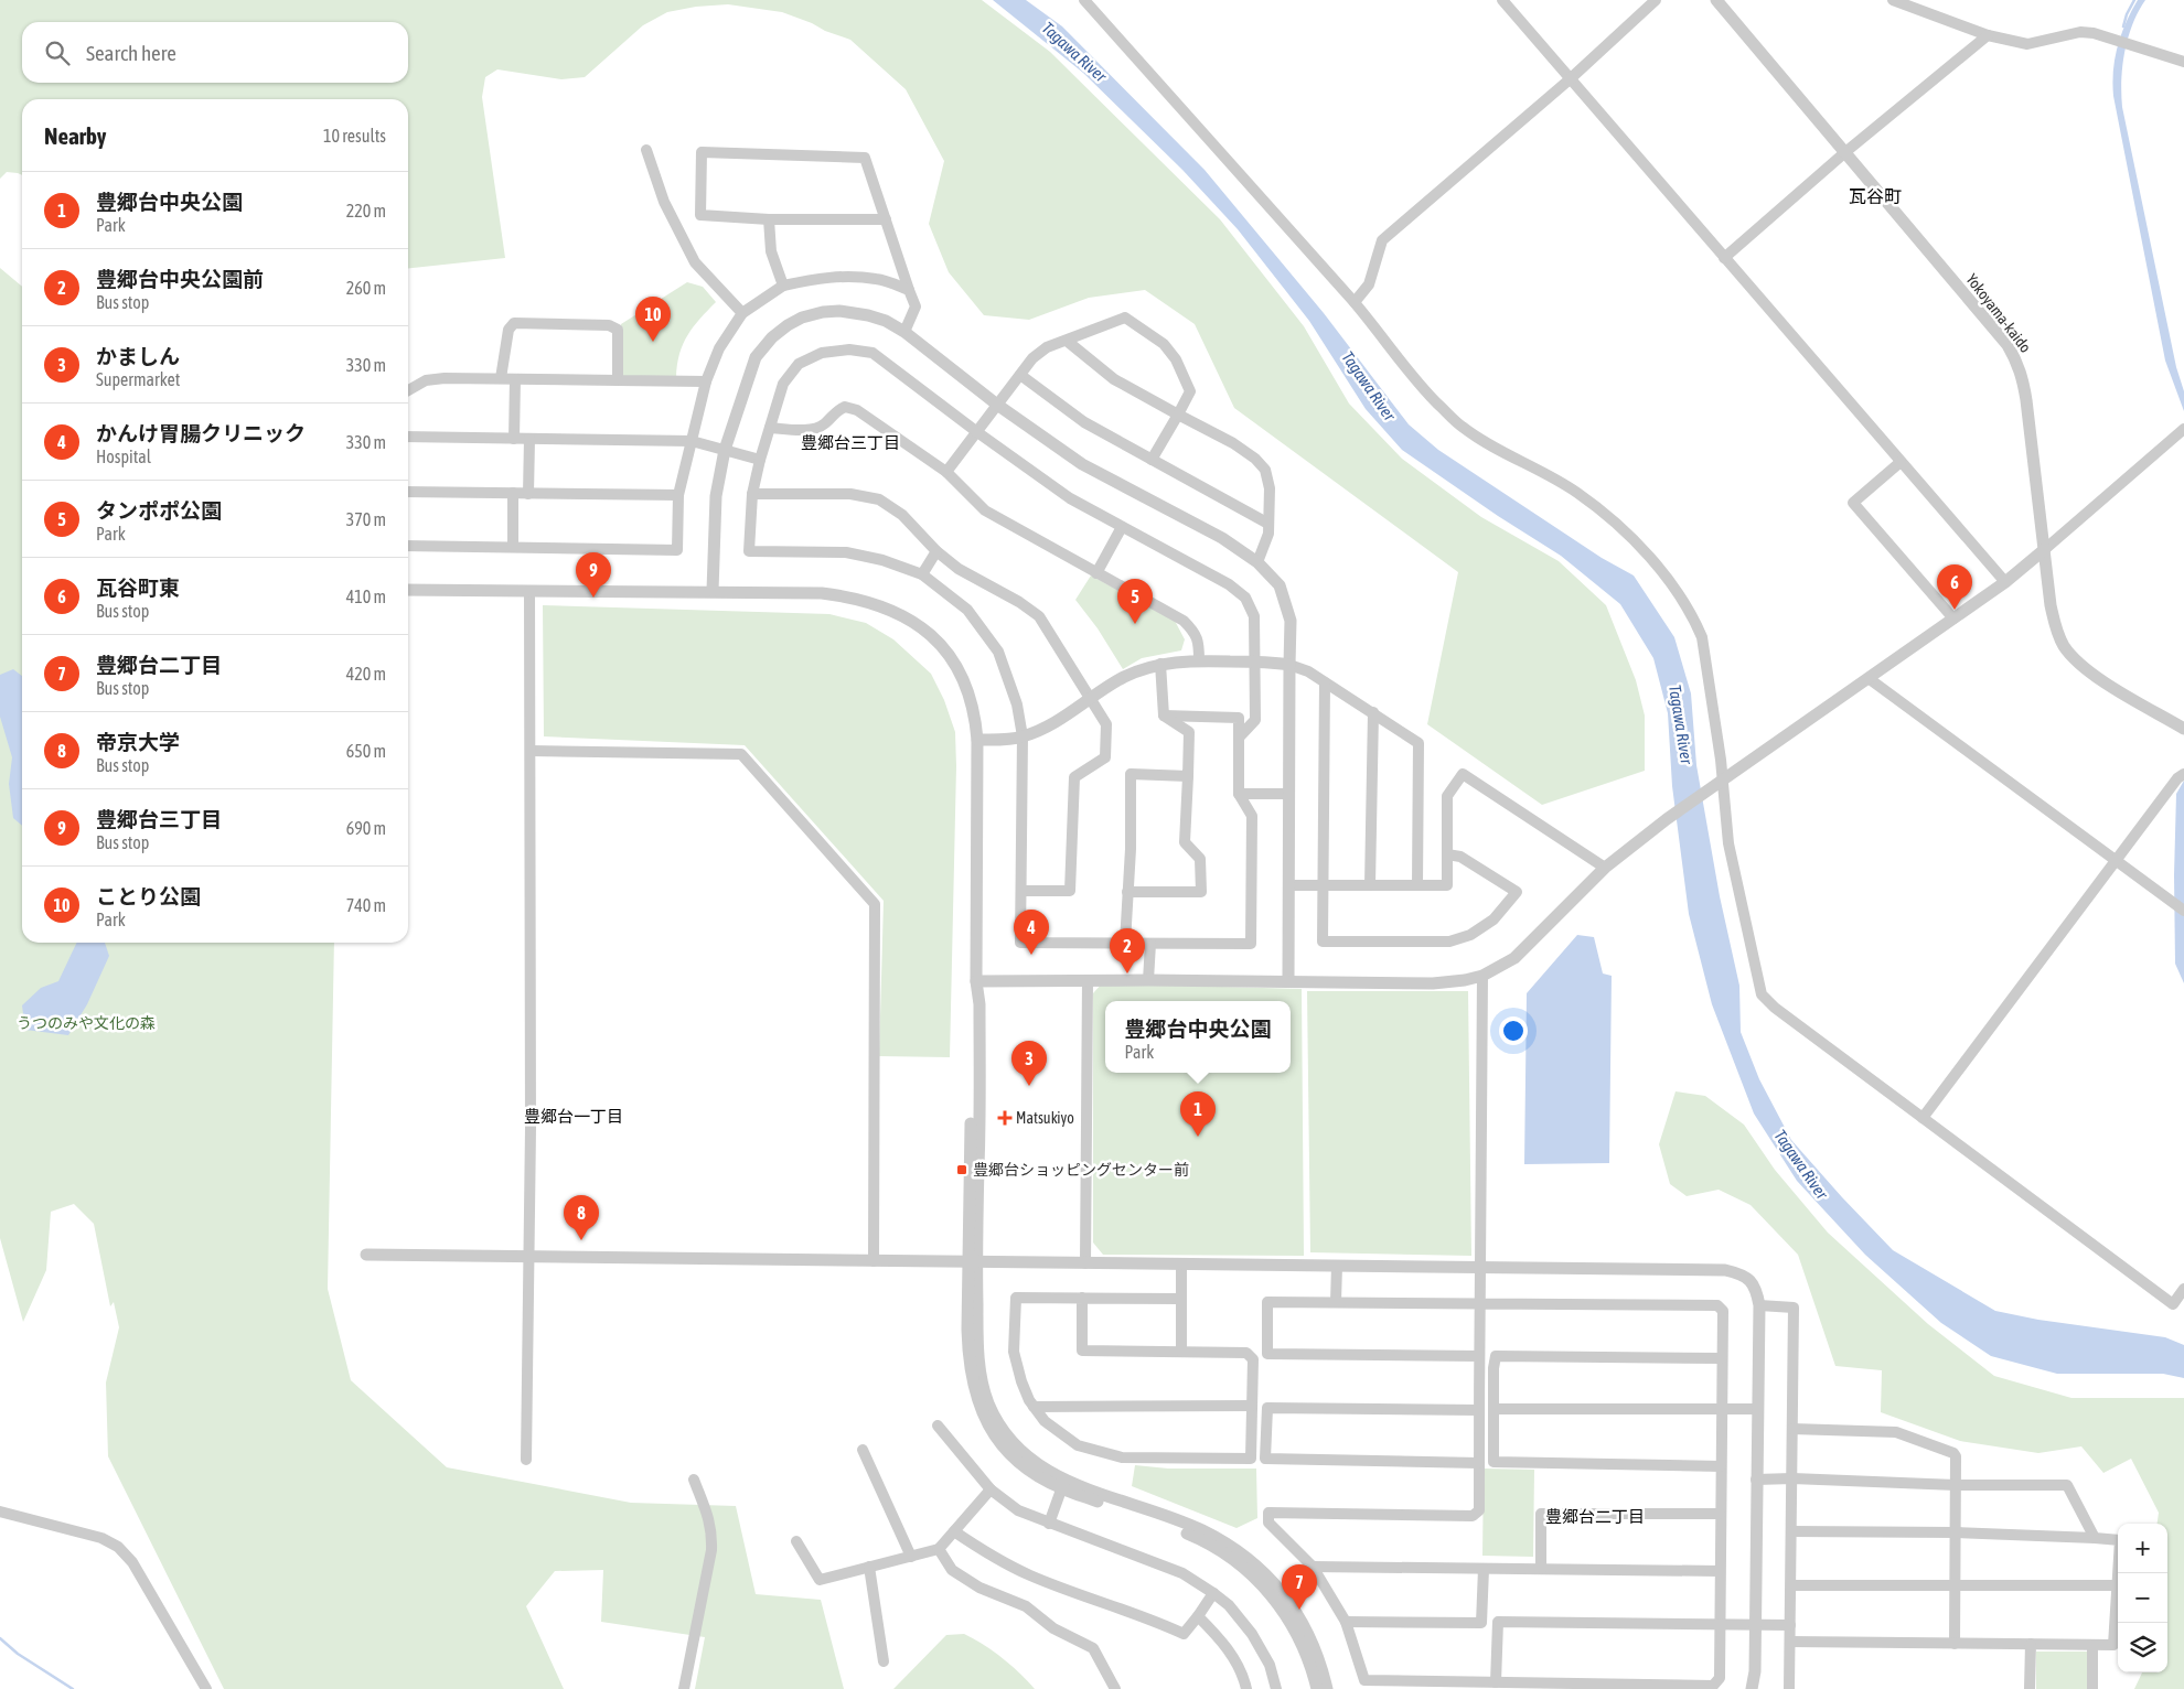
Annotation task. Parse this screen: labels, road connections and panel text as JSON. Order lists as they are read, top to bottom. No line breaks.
{"streets":{"street":["Yokoyama-kaido"]},"districts":["瓦谷町","豊郷台三丁目","豊郷台一丁目","豊郷台二丁目"],"water":["Tagawa River"],"parks":["うつのみや文化の森"],"places":{"health":["Matsukiyo"],"transit":["豊郷台ショッピングセンター前"]},"page":{"search":"Search here","heading":["Nearby","10 results"],"list":[{"mark":"1","name":"豊郷台中央公園","note":"Park","value":"220 m"},{"mark":"2","name":"豊郷台中央公園前","note":"Bus stop","value":"260 m"},{"mark":"3","name":"かましん","note":"Supermarket","value":"330 m"},{"mark":"4","name":"かんけ胃腸クリニック","note":"Hospital","value":"330 m"},{"mark":"5","name":"タンポポ公園","note":"Park","value":"370 m"},{"mark":"6","name":"瓦谷町東","note":"Bus stop","value":"410 m"},{"mark":"7","name":"豊郷台二丁目","note":"Bus stop","value":"420 m"},{"mark":"8","name":"帝京大学","note":"Bus stop","value":"650 m"},{"mark":"9","name":"豊郷台三丁目","note":"Bus stop","value":"690 m"},{"mark":"10","name":"ことり公園","note":"Park","value":"740 m"}],"pins":["10","9","6","5","4","2","3","1","8","7"],"popup":["豊郷台中央公園","Park"],"map_buttons":["+","−"]}}
